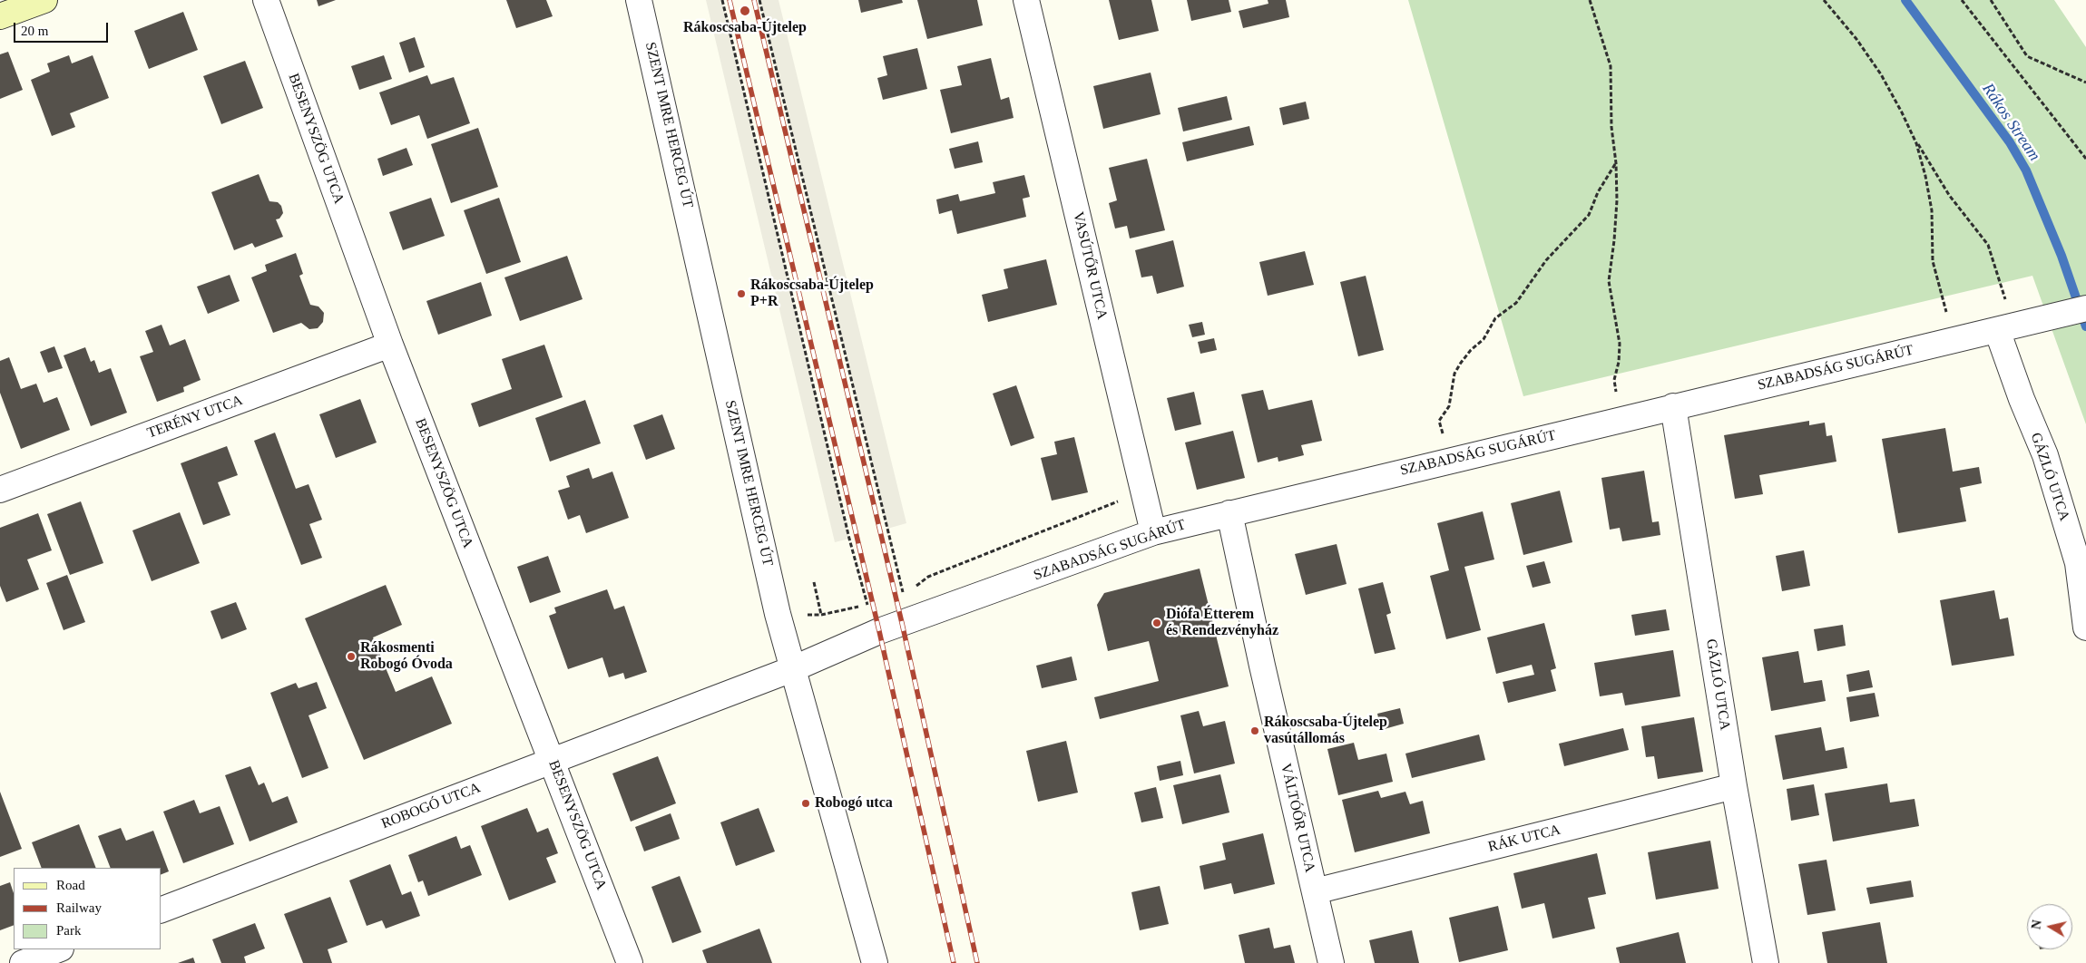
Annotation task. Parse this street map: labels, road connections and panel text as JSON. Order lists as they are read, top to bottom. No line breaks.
{"streets":{"street":["SZENT IMRE HERCEG ÚT","BESENYSZÖG UTCA","VASÚTŐR UTCA","SZABADSÁG SUGÁRÚT","TERÉNY UTCA","GÁZLÓ UTCA","ROBOGÓ UTCA","VÁLTÓŐR UTCA","RÁK UTCA"]},"crossings":[["SZENT IMRE HERCEG ÚT","ROBOGÓ UTCA"],["BESENYSZÖG UTCA","TERÉNY UTCA"],["BESENYSZÖG UTCA","ROBOGÓ UTCA"],["VASÚTŐR UTCA","SZABADSÁG SUGÁRÚT"],["SZABADSÁG SUGÁRÚT","GÁZLÓ UTCA"],["SZABADSÁG SUGÁRÚT","ROBOGÓ UTCA"],["SZABADSÁG SUGÁRÚT","VÁLTÓŐR UTCA"],["GÁZLÓ UTCA","RÁK UTCA"],["VÁLTÓŐR UTCA","RÁK UTCA"]],"water":["Rákos Stream"],"places":["Rákoscsaba-Újtelep","Rákoscsaba-Újtelep P+R","Diófa Étterem és Rendezvényház","Rákosmenti Robogó Óvoda","Rákoscsaba-Újtelep vasútállomás","Robogó utca"],"legend":["Road","Railway","Park"],"scale_bar":"20 m","north":"left"}
